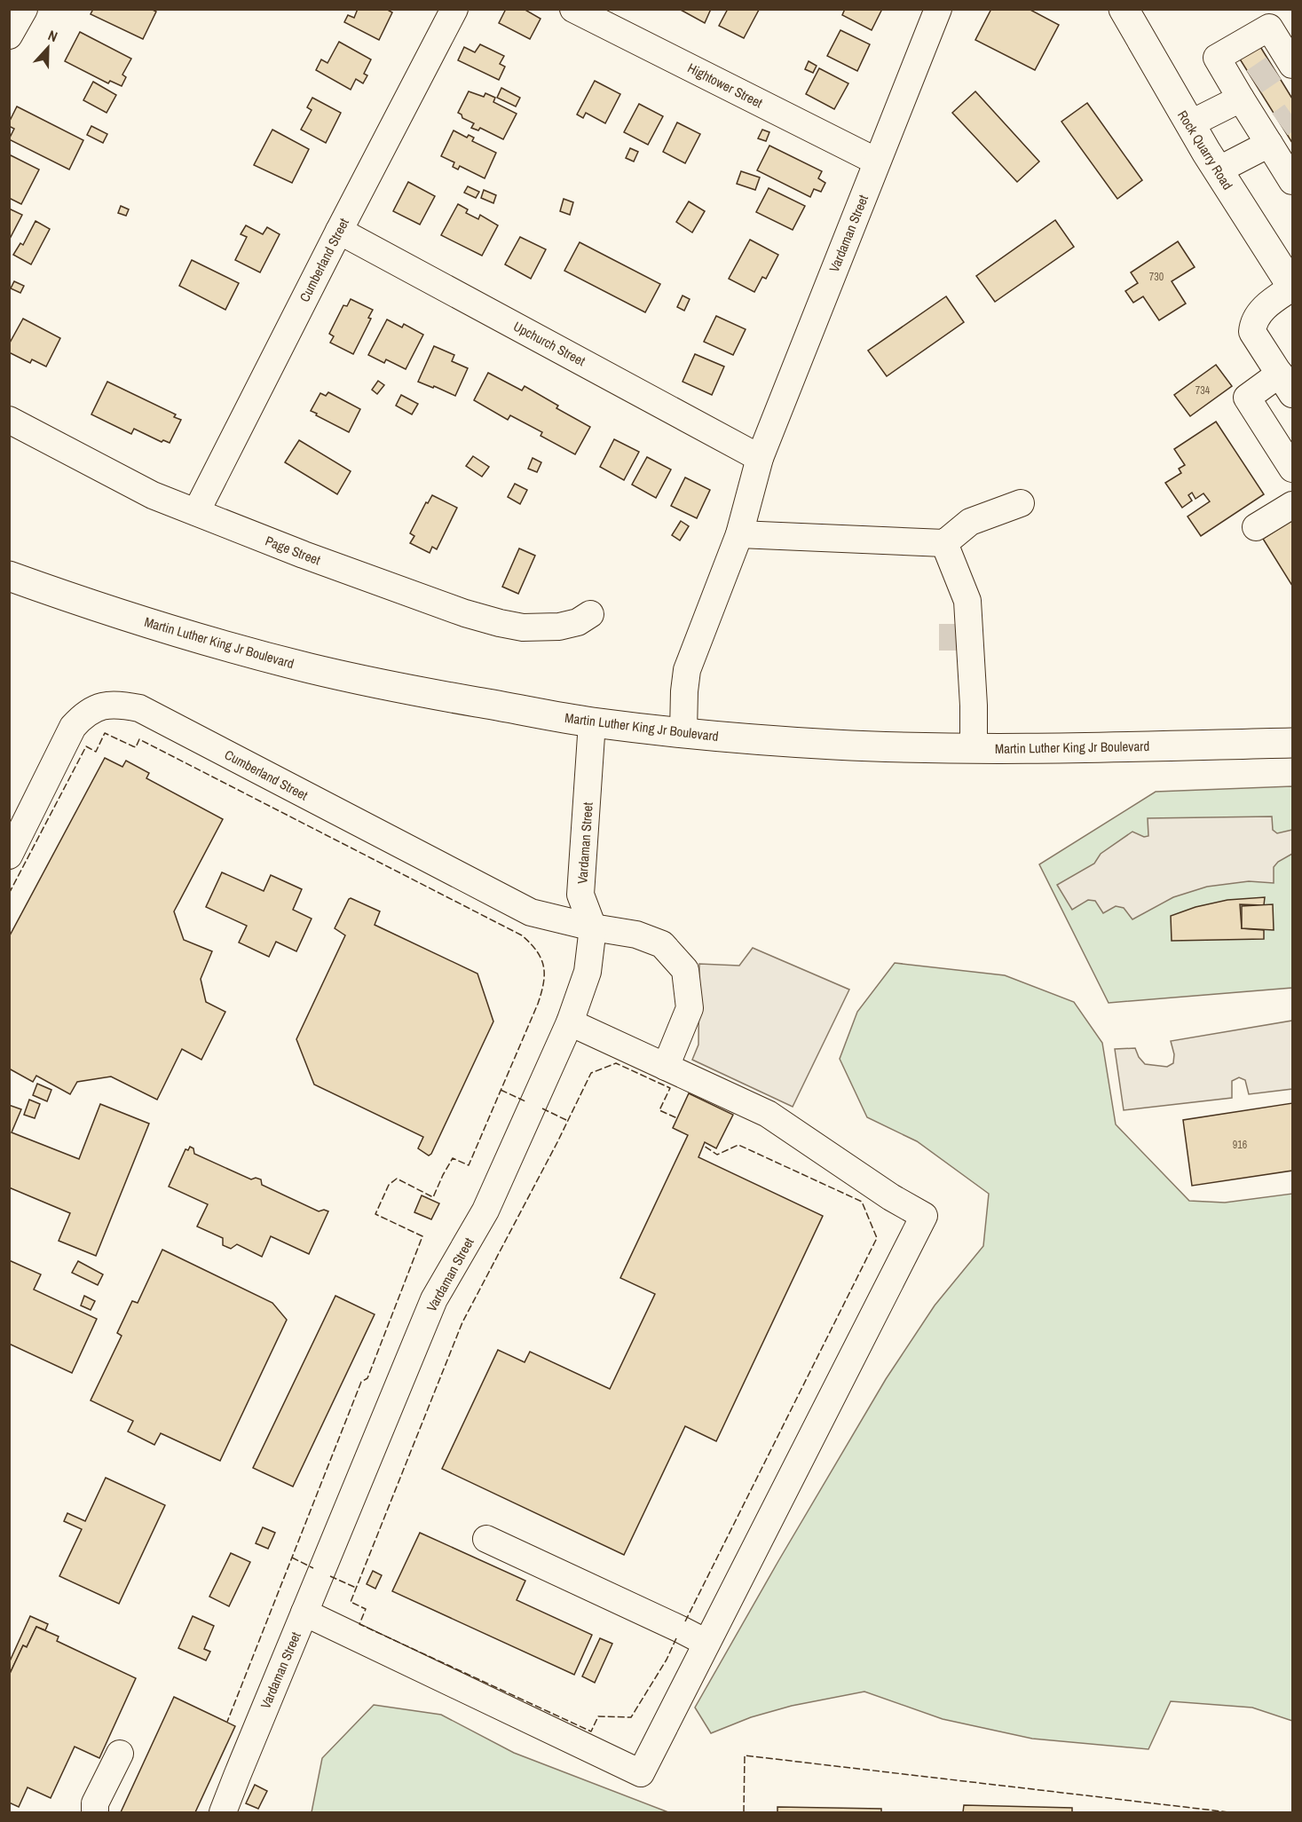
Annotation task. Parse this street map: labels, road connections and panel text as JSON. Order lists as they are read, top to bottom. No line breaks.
{"streets":{"main road":["Rock Quarry Road","Martin Luther King Jr Boulevard"],"street":["Hightower Street","Vardaman Street","Cumberland Street","Upchurch Street","Page Street"]},"crossings":[["Hightower Street","Vardaman Street"],["Vardaman Street","Cumberland Street"],["Vardaman Street","Upchurch Street"],["Vardaman Street","Martin Luther King Jr Boulevard"],["Cumberland Street","Upchurch Street"],["Cumberland Street","Page Street"]],"house_numbers":["730","734","916"],"north":"top"}
